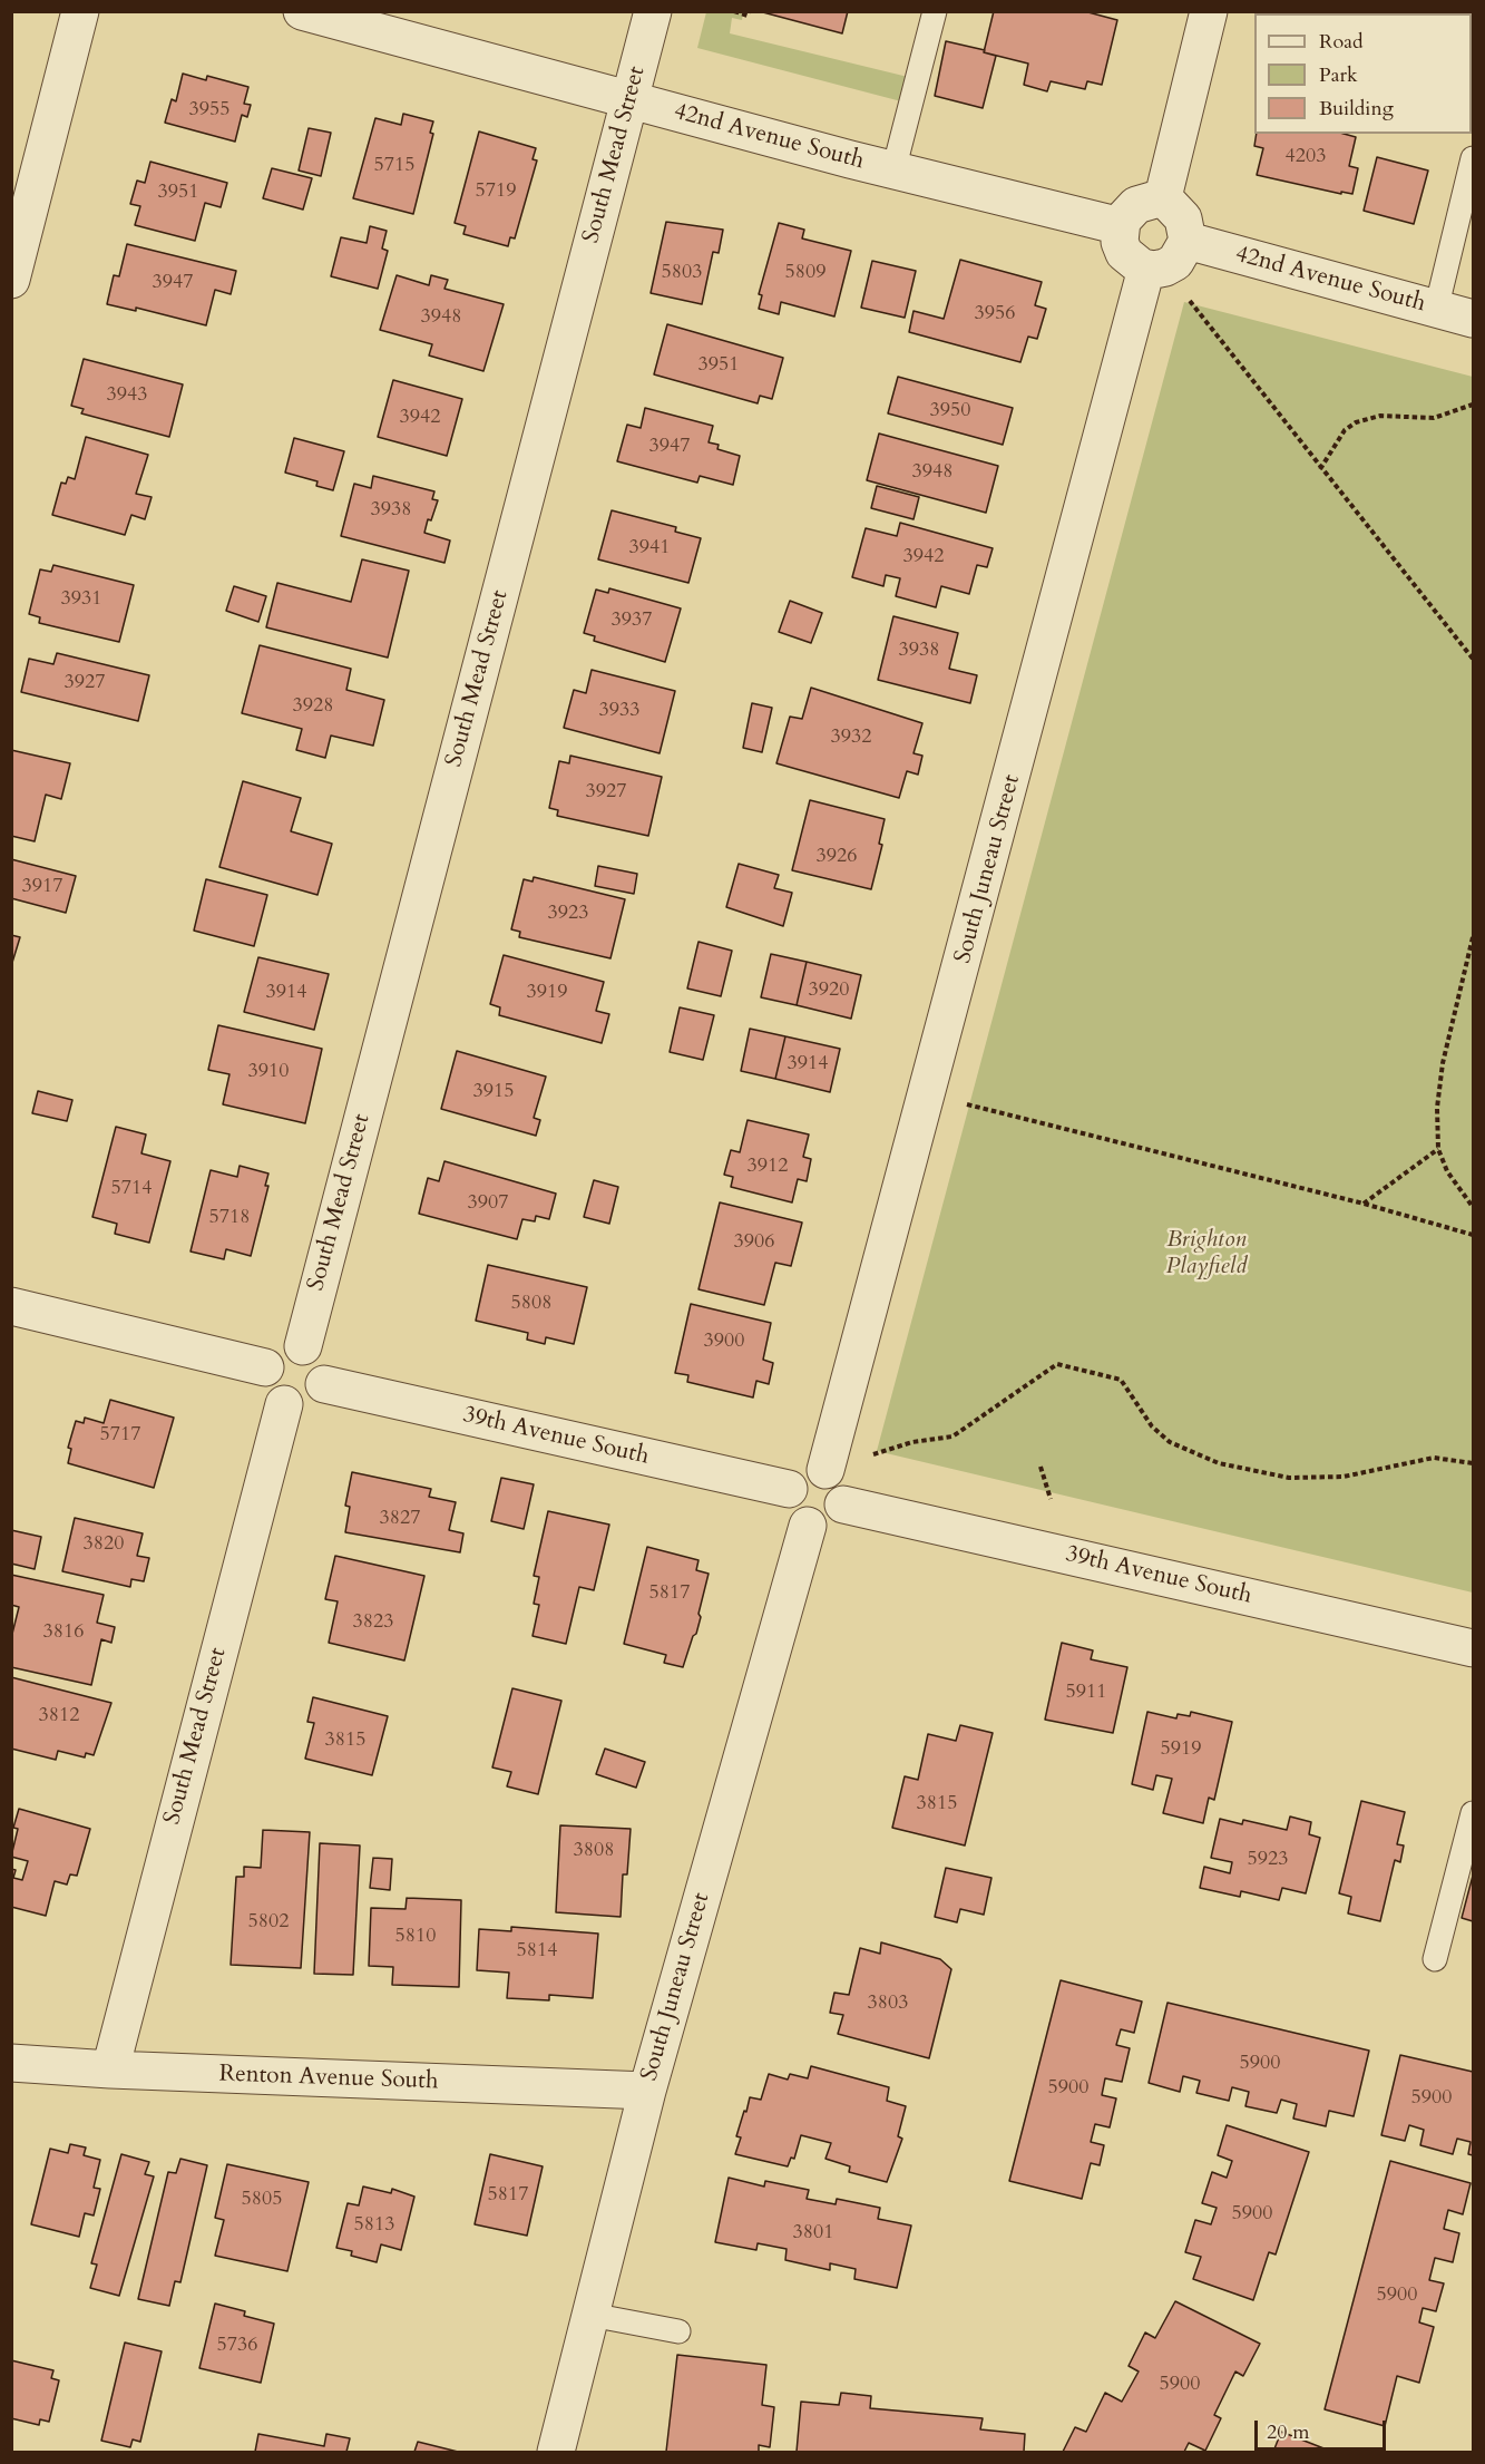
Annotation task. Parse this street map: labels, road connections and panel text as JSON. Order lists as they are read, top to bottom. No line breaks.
{"streets":{"street":["42nd Avenue South","South Mead Street","South Juneau Street","39th Avenue South","Renton Avenue South"]},"crossings":[["42nd Avenue South","South Mead Street"],["42nd Avenue South","South Juneau Street"],["South Mead Street","39th Avenue South"],["South Mead Street","Renton Avenue South"],["South Juneau Street","39th Avenue South"],["South Juneau Street","Renton Avenue South"]],"parks":["Brighton Playfield"],"house_numbers":["3955","4203","5715","5719","3951","5803","5809","3947","3956","3948","3951","3943","3950","3942","3947","3948","3938","3941","3942","3931","3937","3938","3927","3928","3933","3932","3927","3926","3917","3923","3920","3914","3919","3914","3910","3915","3912","5714","3907","5718","3906","5808","3900","5717","3827","3820","5817","3823","3816","5911","3812","3815","5919","3815","3808","5923","5802","5810","5814","3803","5900","5900","5900","5817","5805","5900","5813","3801","5900","5736","5900"],"legend":["Road","Park","Building"],"scale_bar":"20 m"}
